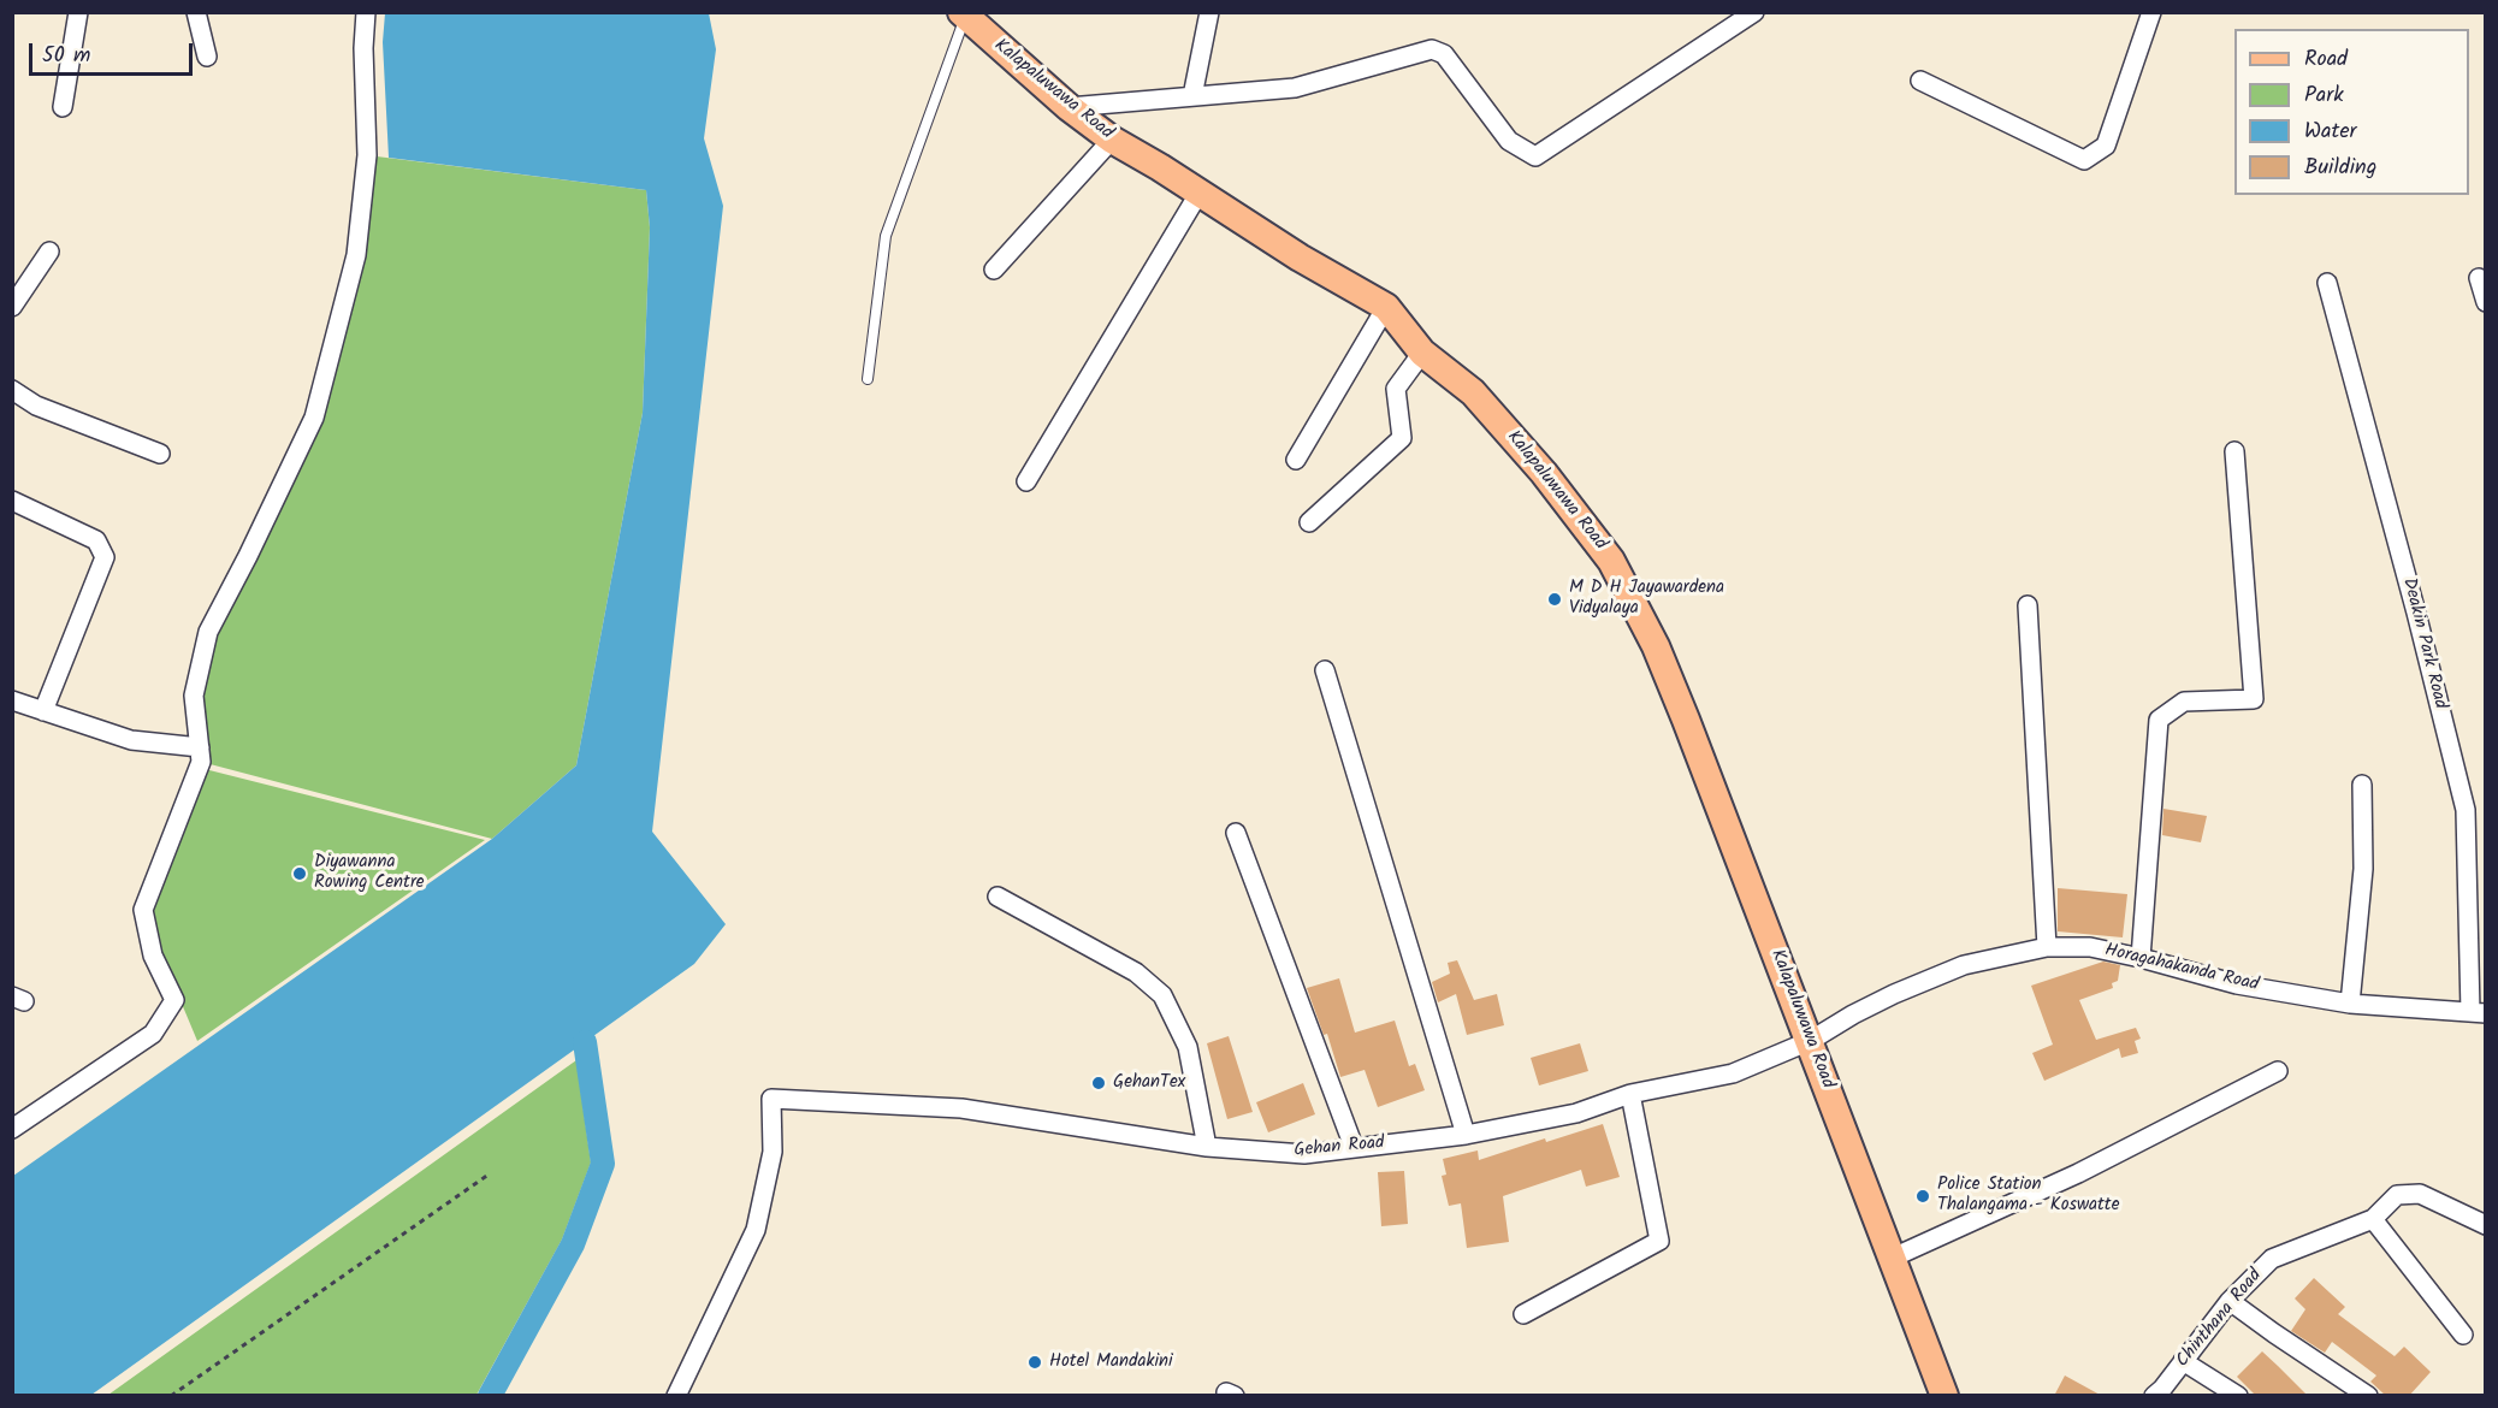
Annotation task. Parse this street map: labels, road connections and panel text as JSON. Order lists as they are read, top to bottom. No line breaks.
{"streets":{"main road":["Kalapaluwawa Road"],"street":["Deakin Park Road","Horagahakanda Road","Gehan Road","Chinthana Road"]},"crossings":[["Kalapaluwawa Road","Horagahakanda Road"],["Kalapaluwawa Road","Gehan Road"],["Deakin Park Road","Horagahakanda Road"],["Horagahakanda Road","Gehan Road"]],"places":["M D H Jayawardena Vidyalaya","Diyawanna Rowing Centre","GehanTex","Police Station Thalangama - Koswatte","Hotel Mandakini"],"legend":["Road","Park","Water","Building"],"scale_bar":"50 m"}
